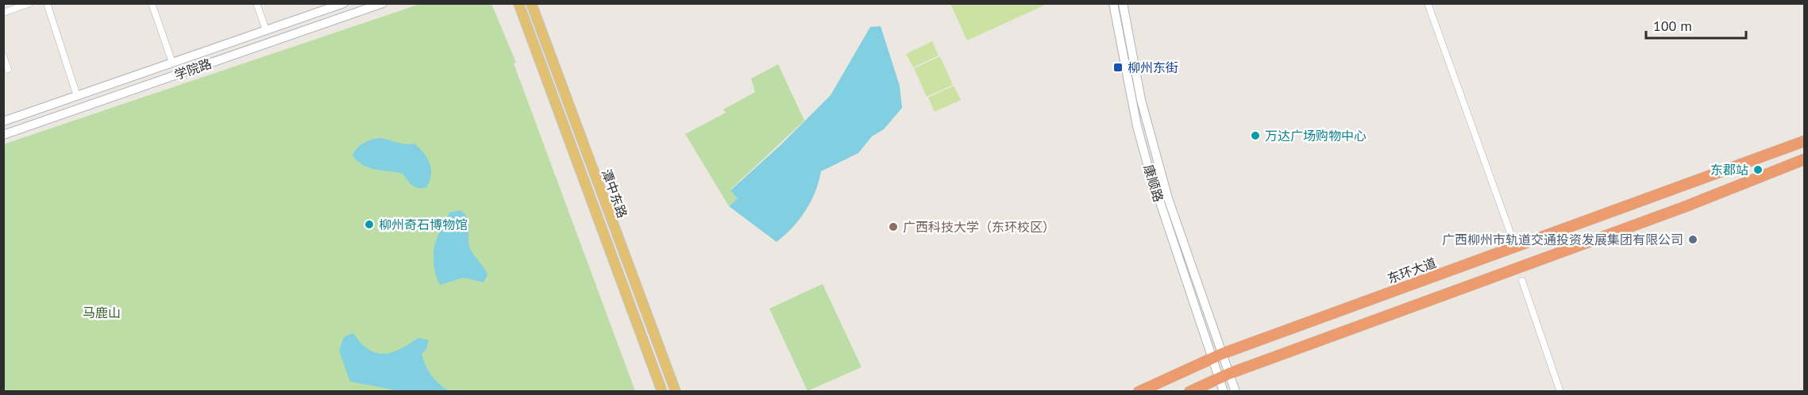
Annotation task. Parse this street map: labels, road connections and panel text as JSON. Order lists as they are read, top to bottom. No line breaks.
{"streets":{"highway":["东环大道"],"main road":["学院路","康顺路","潭中东路"]},"crossings":[["康顺路","东环大道"]],"parks":["马鹿山"],"places":{"transit":["柳州东街"],"other":["万达广场购物中心","东郡站","柳州奇石博物馆","广西科技大学（东环校区）","广西柳州市轨道交通投资发展集团有限公司"]},"scale_bar":"100 m"}
